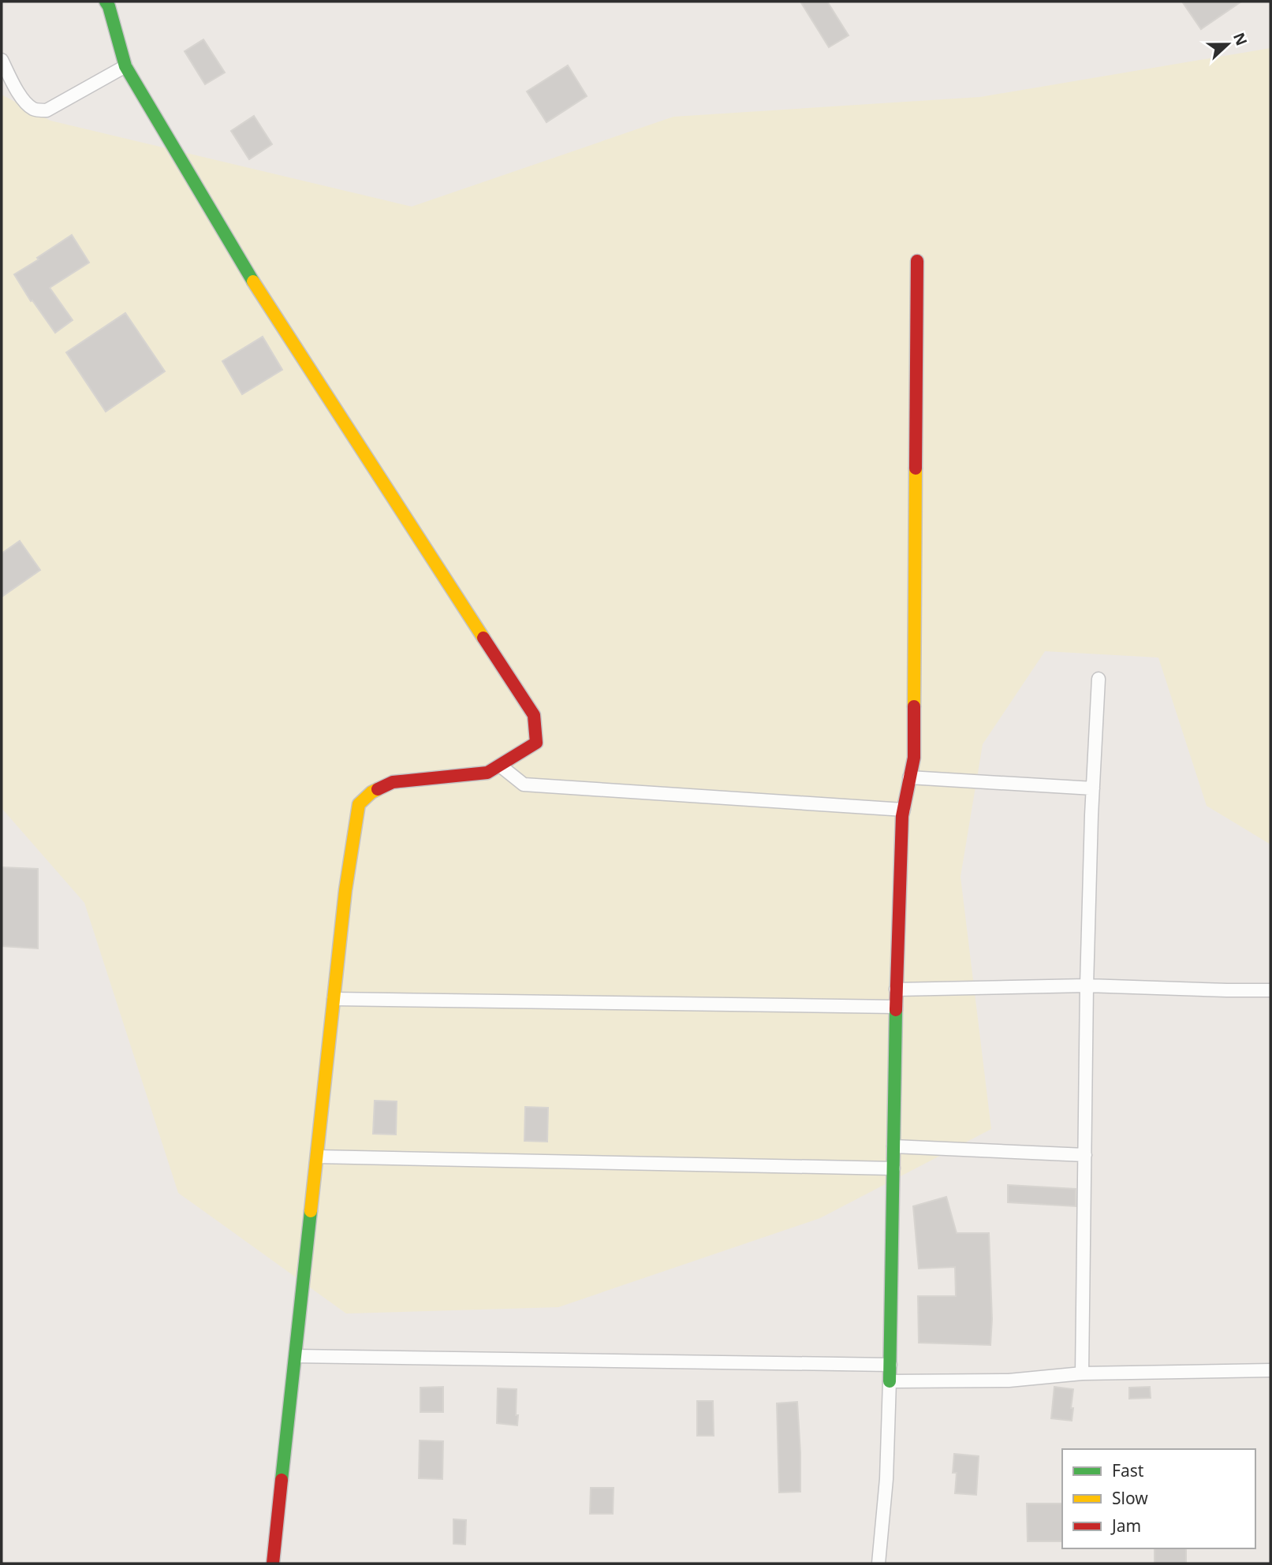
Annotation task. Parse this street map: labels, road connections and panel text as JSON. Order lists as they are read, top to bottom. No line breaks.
{"legend":["Fast","Slow","Jam"],"north":"right"}
